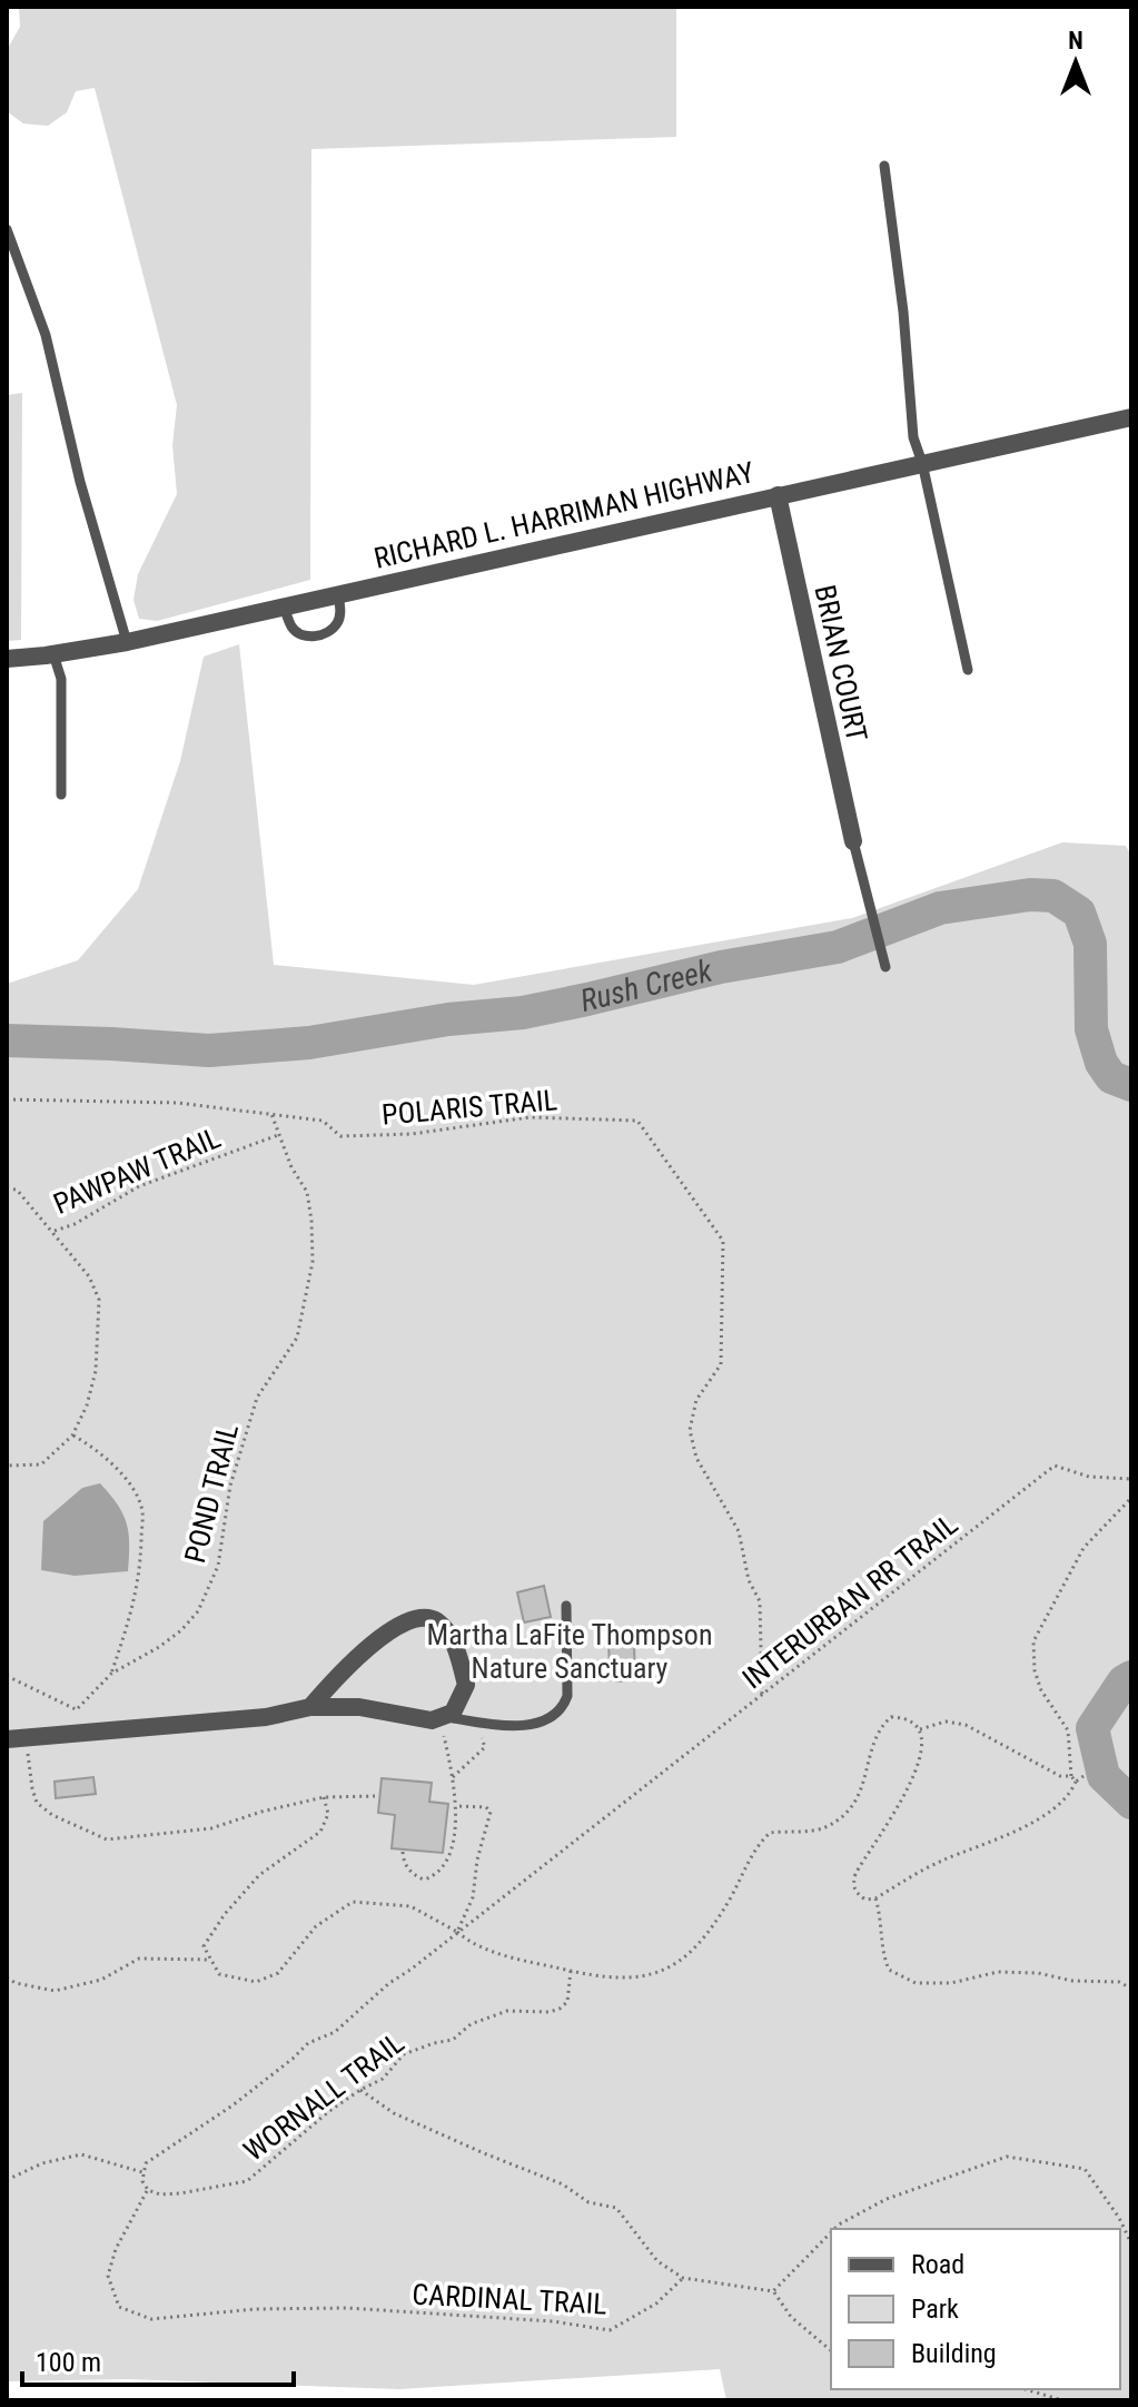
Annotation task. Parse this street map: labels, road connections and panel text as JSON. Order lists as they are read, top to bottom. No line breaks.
{"streets":{"street":["RICHARD L. HARRIMAN HIGHWAY","BRIAN COURT"],"path":["POLARIS TRAIL","PAWPAW TRAIL","POND TRAIL","INTERURBAN RR TRAIL","WORNALL TRAIL","CARDINAL TRAIL"]},"crossings":[["RICHARD L. HARRIMAN HIGHWAY","BRIAN COURT"],["POLARIS TRAIL","PAWPAW TRAIL"],["POLARIS TRAIL","INTERURBAN RR TRAIL"],["PAWPAW TRAIL","POND TRAIL"],["INTERURBAN RR TRAIL","WORNALL TRAIL"],["WORNALL TRAIL","CARDINAL TRAIL"]],"water":["Rush Creek"],"parks":["Martha LaFite Thompson Nature Sanctuary"],"legend":["Road","Park","Building"],"scale_bar":"100 m","north":"top"}
